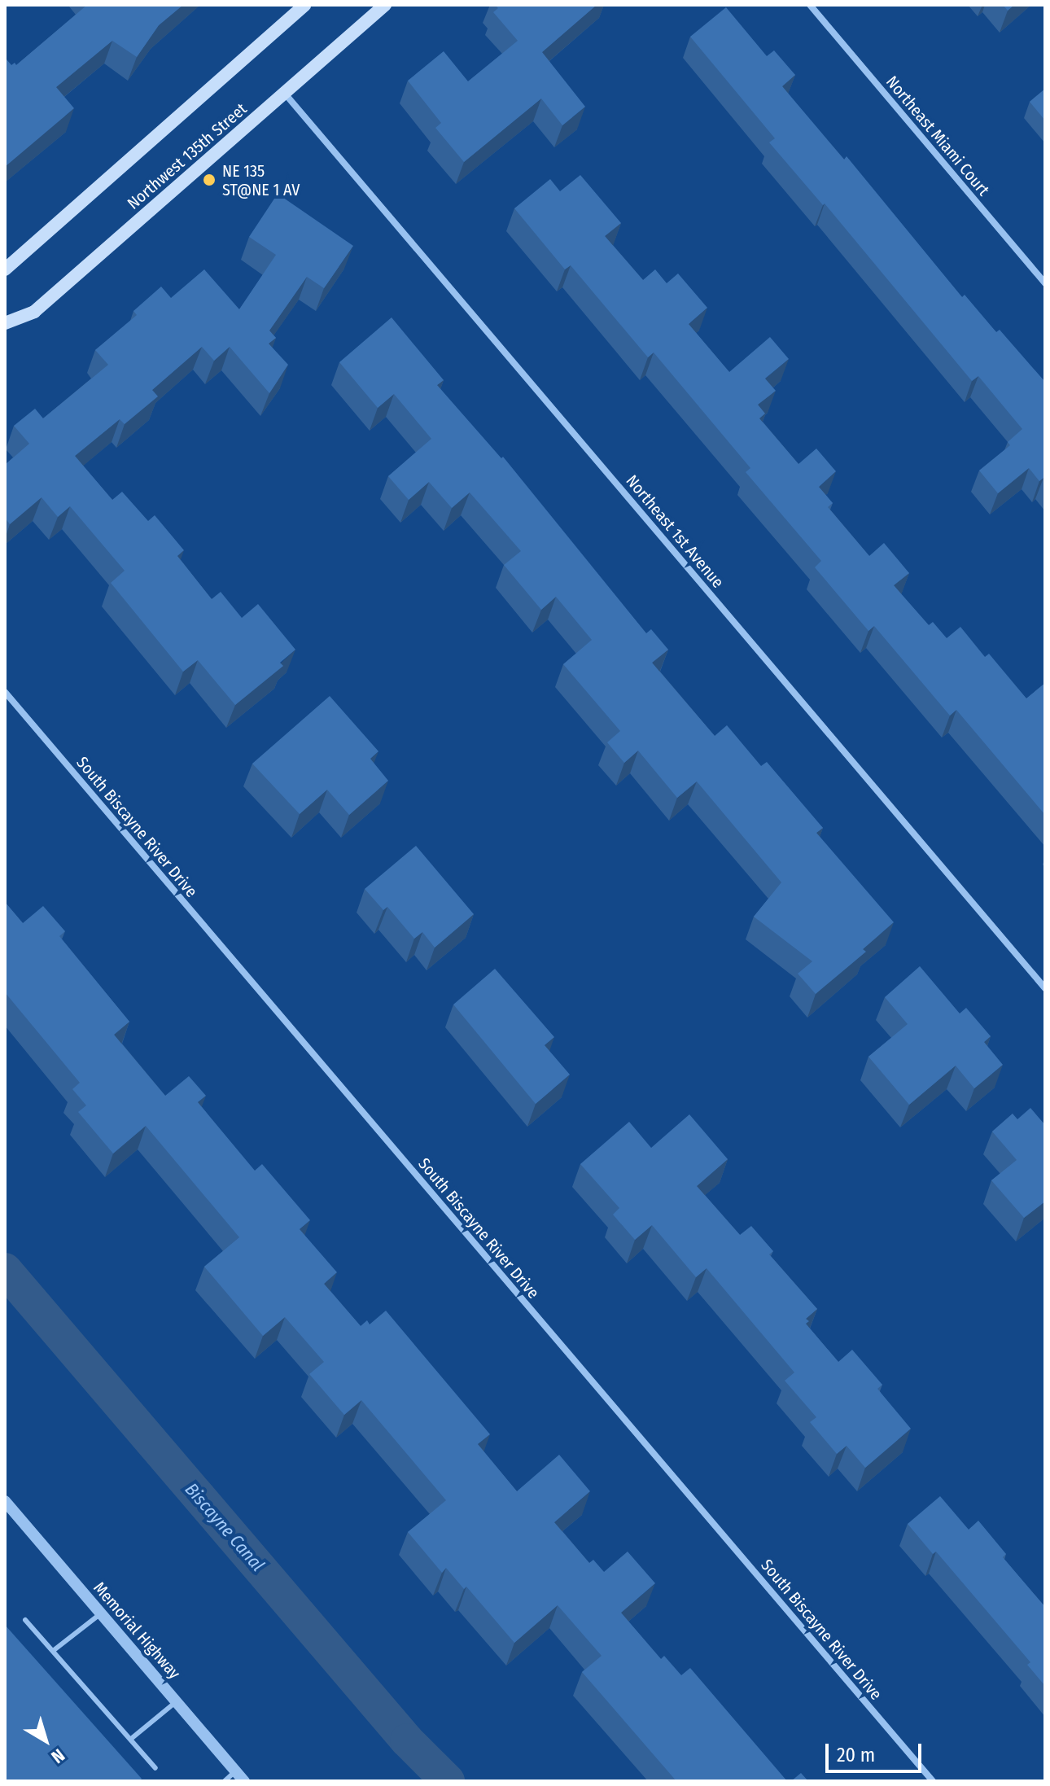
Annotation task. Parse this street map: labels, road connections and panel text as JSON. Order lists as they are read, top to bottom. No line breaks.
{"streets":{"main road":["Northwest 135th Street"],"street":["Northeast Miami Court","Northeast 1st Avenue","South Biscayne River Drive","Memorial Highway"]},"crossings":[["Northwest 135th Street","Northeast 1st Avenue"]],"water":["Biscayne Canal"],"places":["NE 135 ST@NE 1 AV"],"scale_bar":"20 m","north":"bottom right"}
